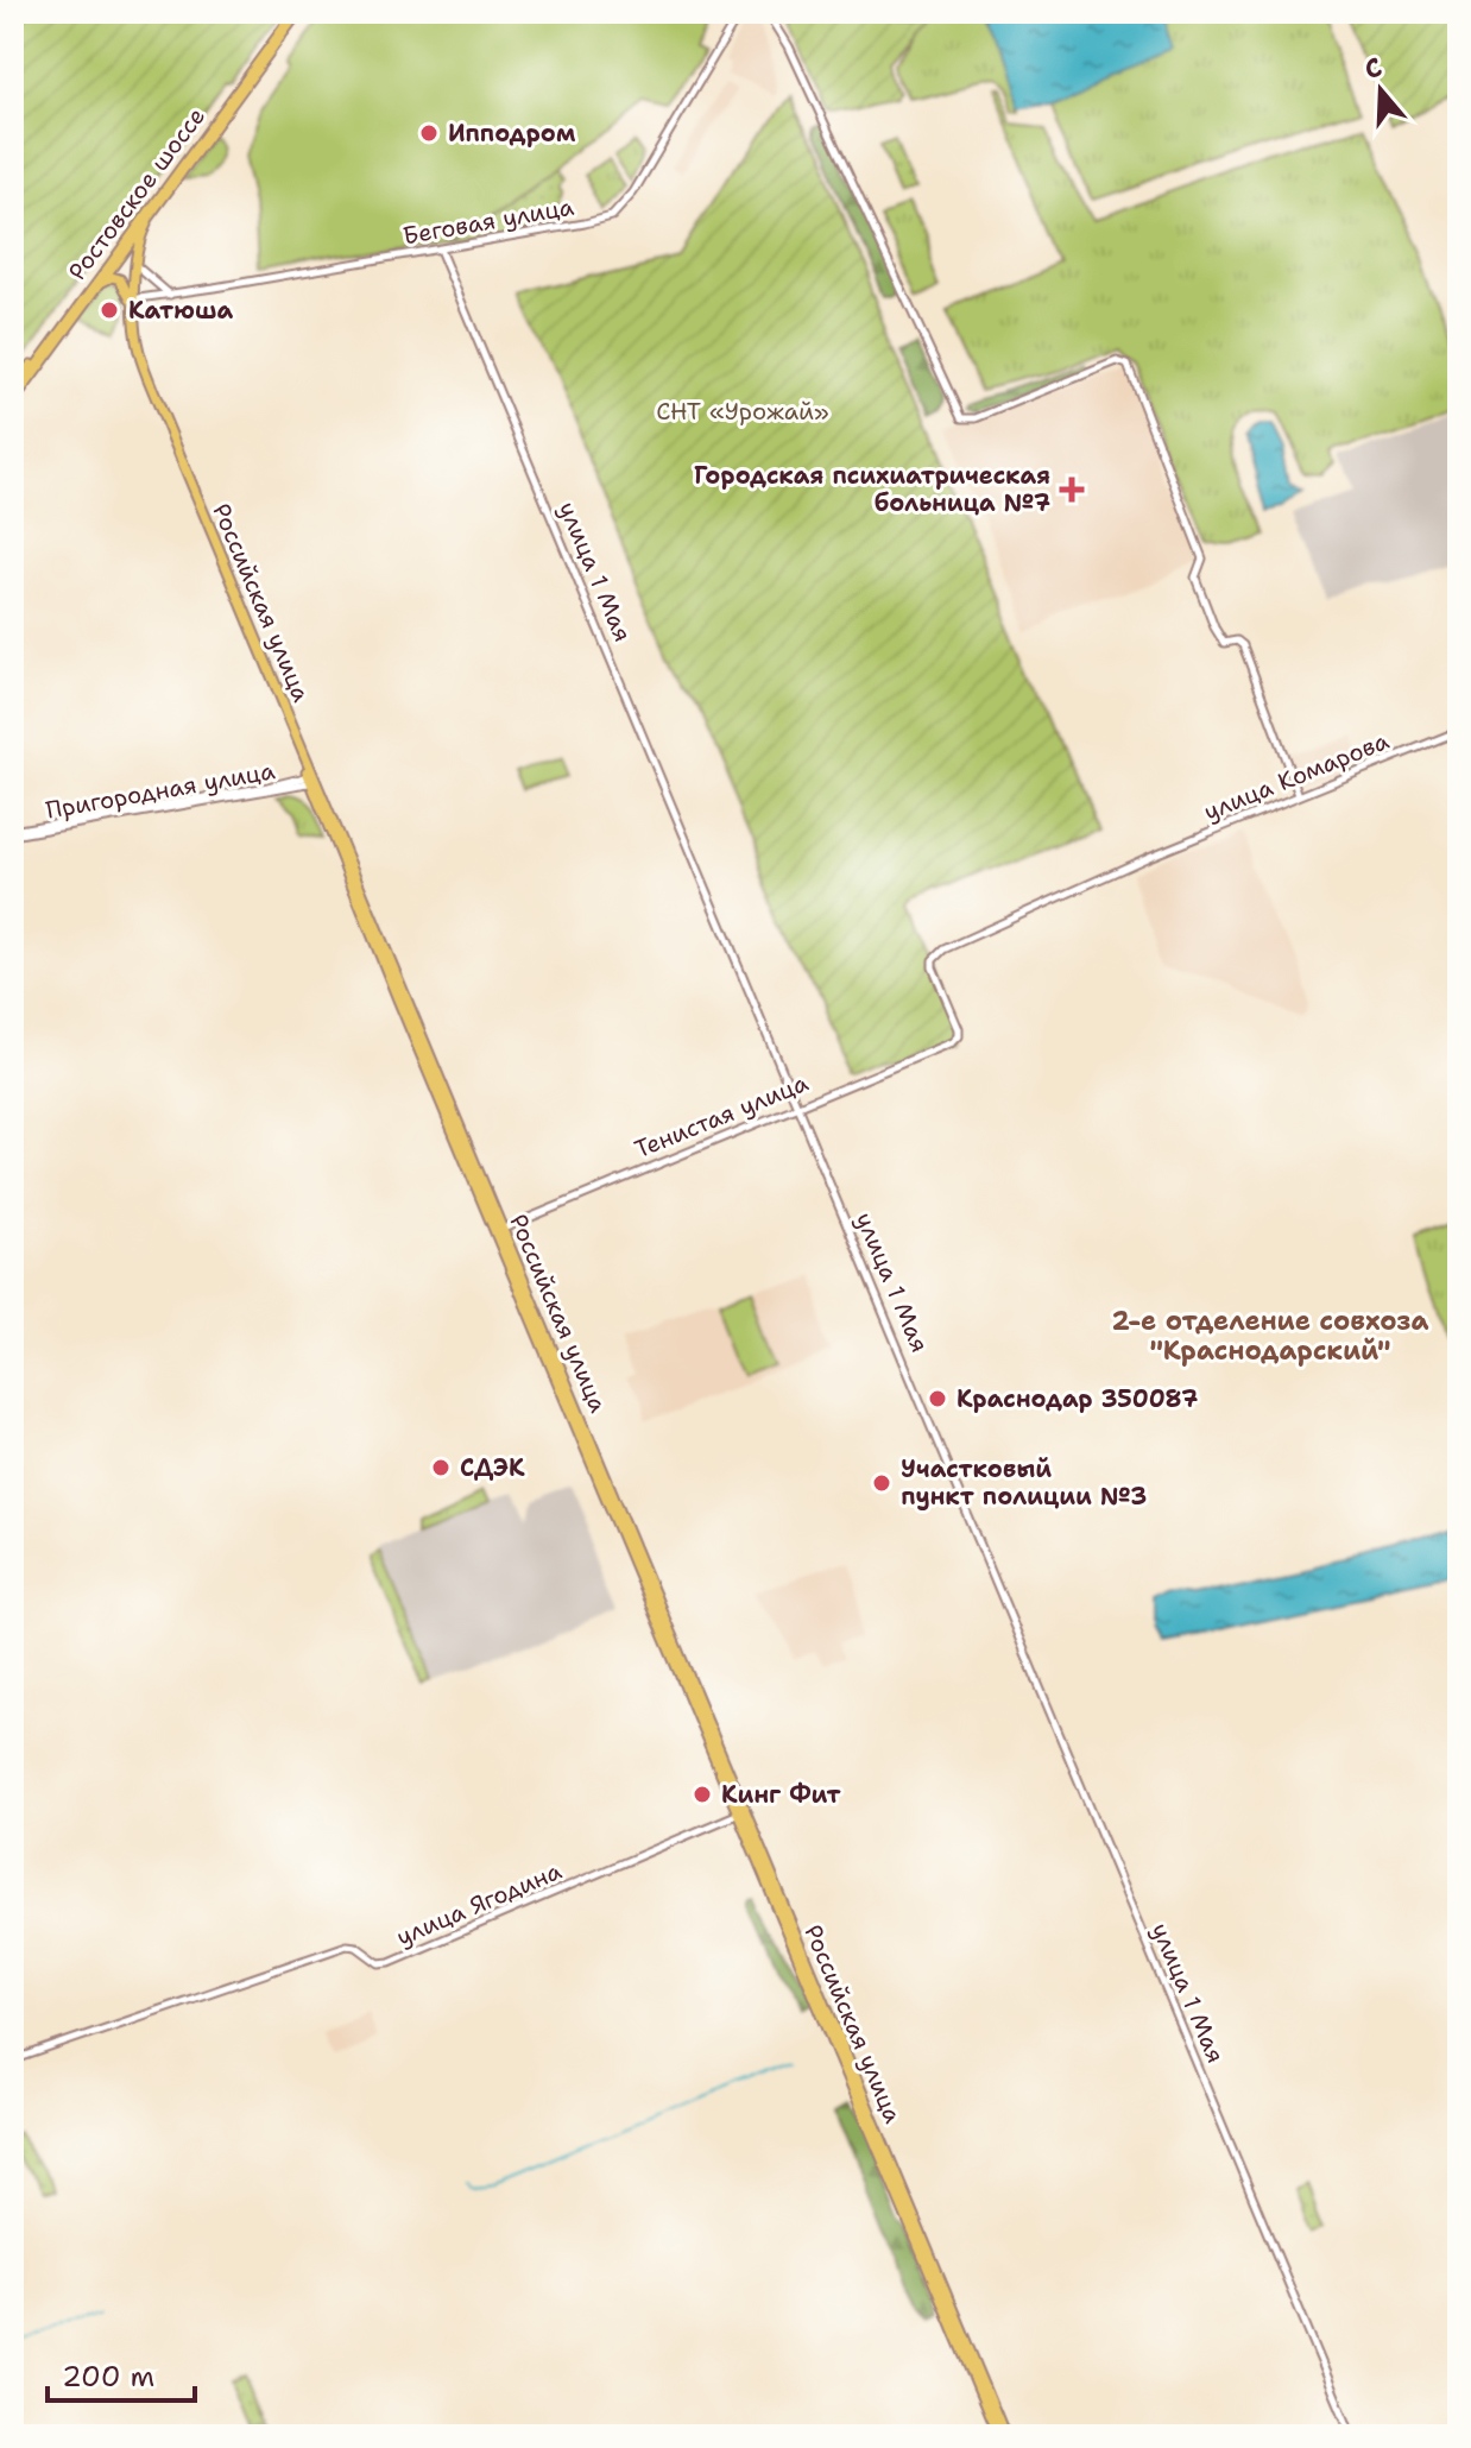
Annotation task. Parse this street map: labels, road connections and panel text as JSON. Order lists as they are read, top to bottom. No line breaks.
{"streets":{"highway":["Ростовское шоссе"],"main road":["Российская улица"],"street":["Беговая улица","улица 1 Мая","улица Комарова","Пригородная улица","Тенистая улица","улица Ягодина"]},"crossings":[["Ростовское шоссе","Российская улица"],["Беговая улица","улица 1 Мая"],["Беговая улица","Российская улица"],["улица 1 Мая","Тенистая улица"],["Российская улица","Пригородная улица"],["Российская улица","Тенистая улица"],["Российская улица","улица Ягодина"],["улица Комарова","Тенистая улица"]],"districts":["2-е отделение совхоза \"Краснодарский\""],"parks":["СНТ «Урожай»"],"places":{"other":["Ипподром","Катюша","Краснодар 350087","СДЭК","Участковый пункт полиции №3","Кинг Фит"],"health":["Городская психиатрическая больница №7"]},"scale_bar":"200 m","north":"top"}
